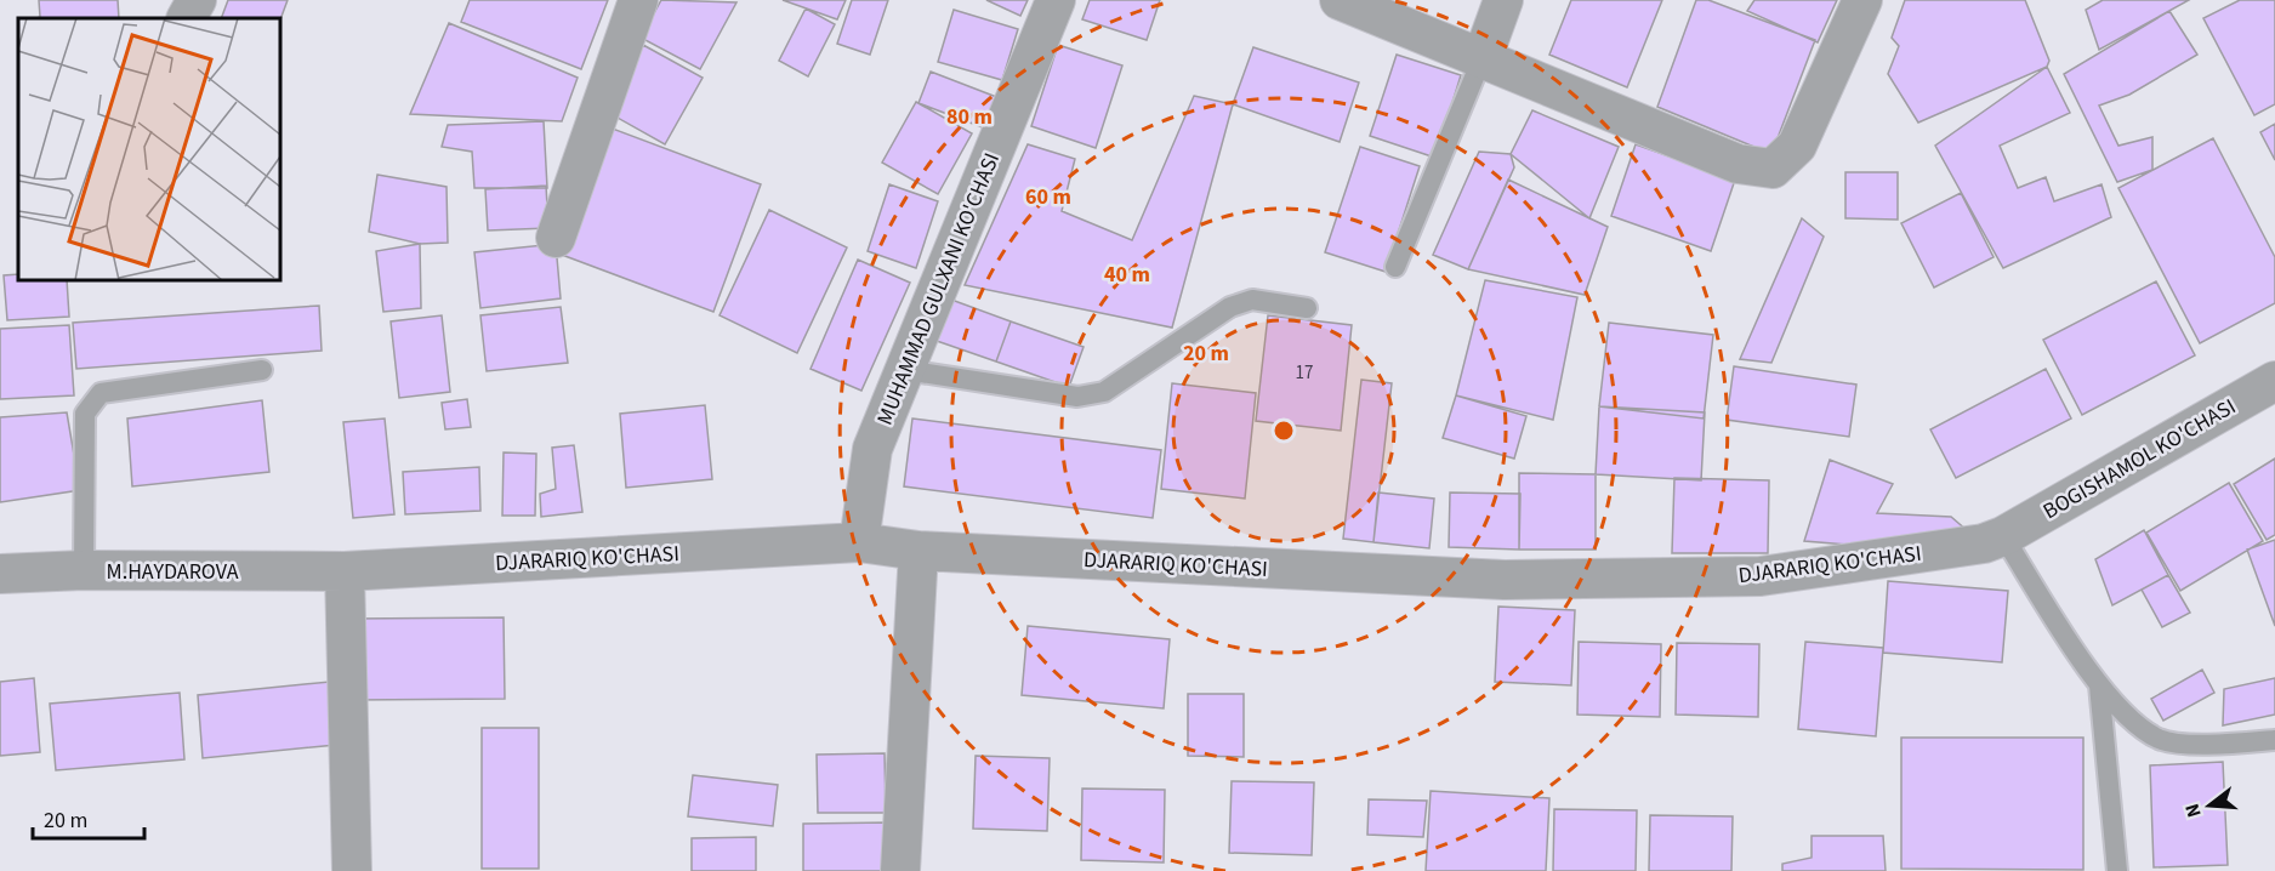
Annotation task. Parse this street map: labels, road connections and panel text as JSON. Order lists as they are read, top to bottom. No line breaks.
{"streets":{"street":["MUHAMMAD GULXANI KO'CHASI","BOGISHAMOL KO'CHASI","DJARARIQ KO'CHASI","M.HAYDAROVA"]},"crossings":[["MUHAMMAD GULXANI KO'CHASI","DJARARIQ KO'CHASI"],["BOGISHAMOL KO'CHASI","DJARARIQ KO'CHASI"],["DJARARIQ KO'CHASI","M.HAYDAROVA"]],"house_numbers":["17"],"scale_bar":"20 m","north":"left","rings":["80 m","60 m","40 m","20 m"]}
